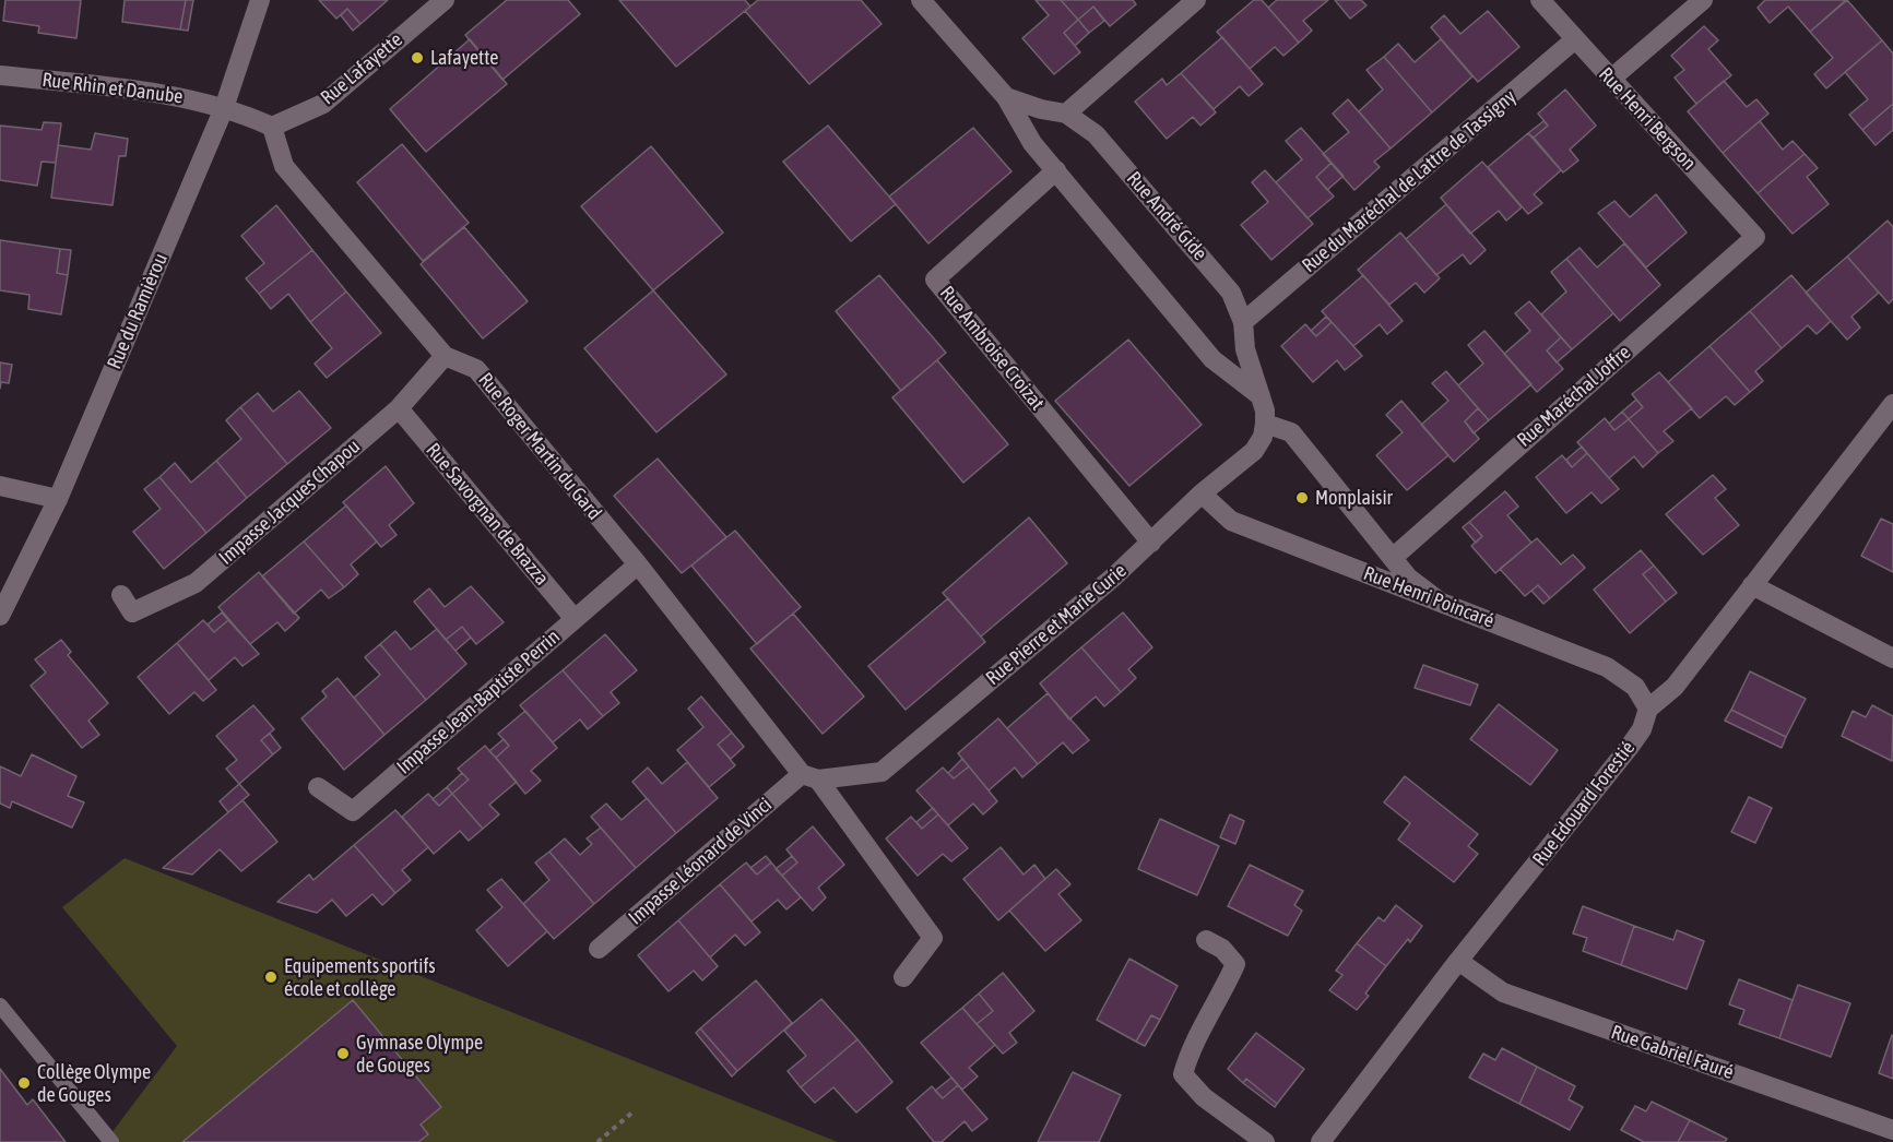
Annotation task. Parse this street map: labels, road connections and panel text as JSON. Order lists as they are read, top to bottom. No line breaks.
{"streets":{"street":["Rue Lafayette","Rue Rhin et Danube","Rue Henri Bergson","Rue du Maréchal de Lattre de Tassigny","Rue André Gide","Rue du Ramièrou","Rue Ambroise Croizat","Rue Maréchal Joffre","Rue Roger Martin du Gard","Impasse Jacques Chapou","Rue Savorgnan de Brazza","Rue Henri Poincaré","Rue Pierre et Marie Curie","Impasse Jean-Baptiste Perrin","Rue Edouard Forestié","Impasse Léonard de Vinci","Rue Gabriel Fauré"]},"crossings":[["Rue Lafayette","Rue Roger Martin du Gard"],["Rue Rhin et Danube","Rue du Ramièrou"],["Rue Henri Bergson","Rue du Maréchal de Lattre de Tassigny"],["Rue Henri Bergson","Rue Maréchal Joffre"],["Rue du Maréchal de Lattre de Tassigny","Rue André Gide"],["Rue André Gide","Rue Ambroise Croizat"],["Rue André Gide","Rue Pierre et Marie Curie"],["Rue Ambroise Croizat","Rue Pierre et Marie Curie"],["Rue Roger Martin du Gard","Impasse Jacques Chapou"],["Rue Roger Martin du Gard","Rue Pierre et Marie Curie"],["Rue Roger Martin du Gard","Impasse Jean-Baptiste Perrin"],["Rue Roger Martin du Gard","Impasse Léonard de Vinci"],["Impasse Jacques Chapou","Rue Savorgnan de Brazza"],["Rue Savorgnan de Brazza","Impasse Jean-Baptiste Perrin"],["Rue Henri Poincaré","Rue Pierre et Marie Curie"],["Rue Henri Poincaré","Rue Edouard Forestié"],["Rue Pierre et Marie Curie","Impasse Léonard de Vinci"],["Rue Edouard Forestié","Rue Gabriel Fauré"]],"places":["Lafayette","Monplaisir","Equipements sportifs école et collège","Gymnase Olympe de Gouges","Collège Olympe de Gouges"]}
